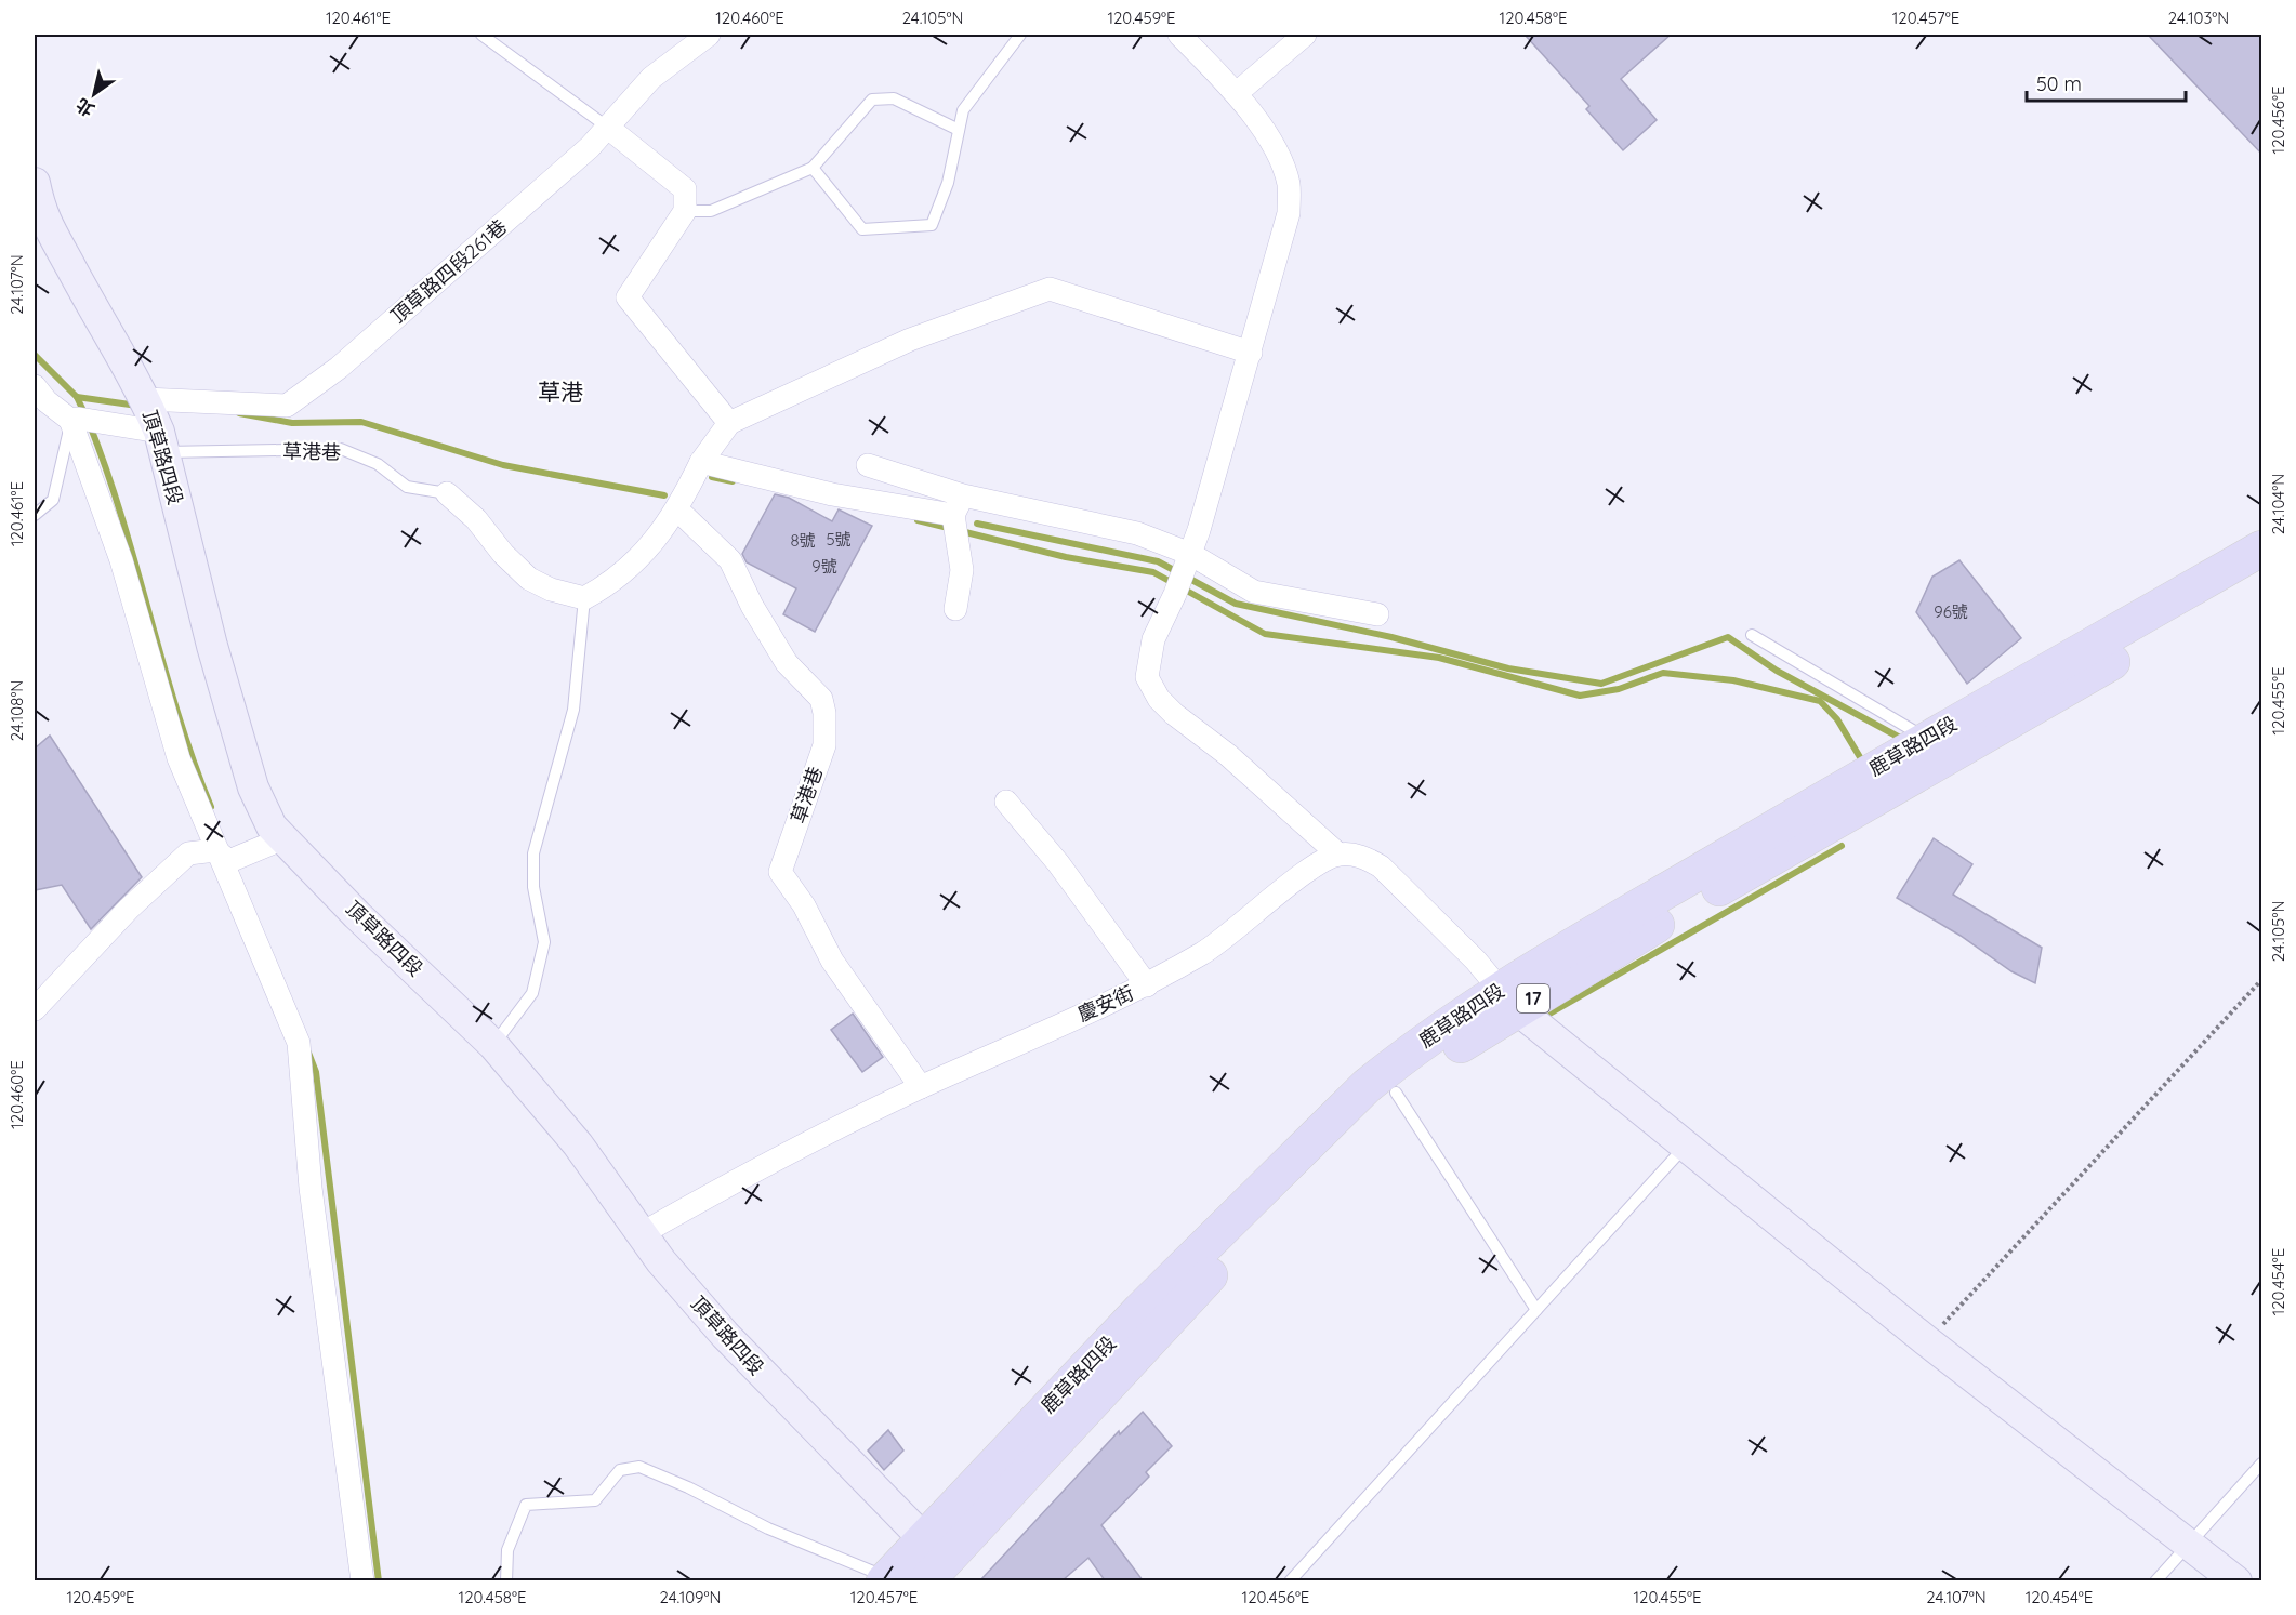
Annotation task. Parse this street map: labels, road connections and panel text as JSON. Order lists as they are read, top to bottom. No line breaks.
{"streets":{"main road":["鹿草路四段","17"],"street":["頂草路四段261巷","草港巷","頂草路四段","慶安街"]},"crossings":[["頂草路四段261巷","頂草路四段"],["草港巷","頂草路四段"],["草港巷","慶安街"],["頂草路四段","鹿草路四段"],["頂草路四段","慶安街"]],"districts":["草港"],"house_numbers":["5號","8號","9號","96號"],"scale_bar":"50 m","north":"bottom left","coordinates":["120.461°E","120.460°E","24.105°N","120.459°E","120.458°E","120.457°E","24.103°N","120.456°E","24.107°N","24.104°N","120.455°E","24.108°N","120.454°E","24.109°N"]}
